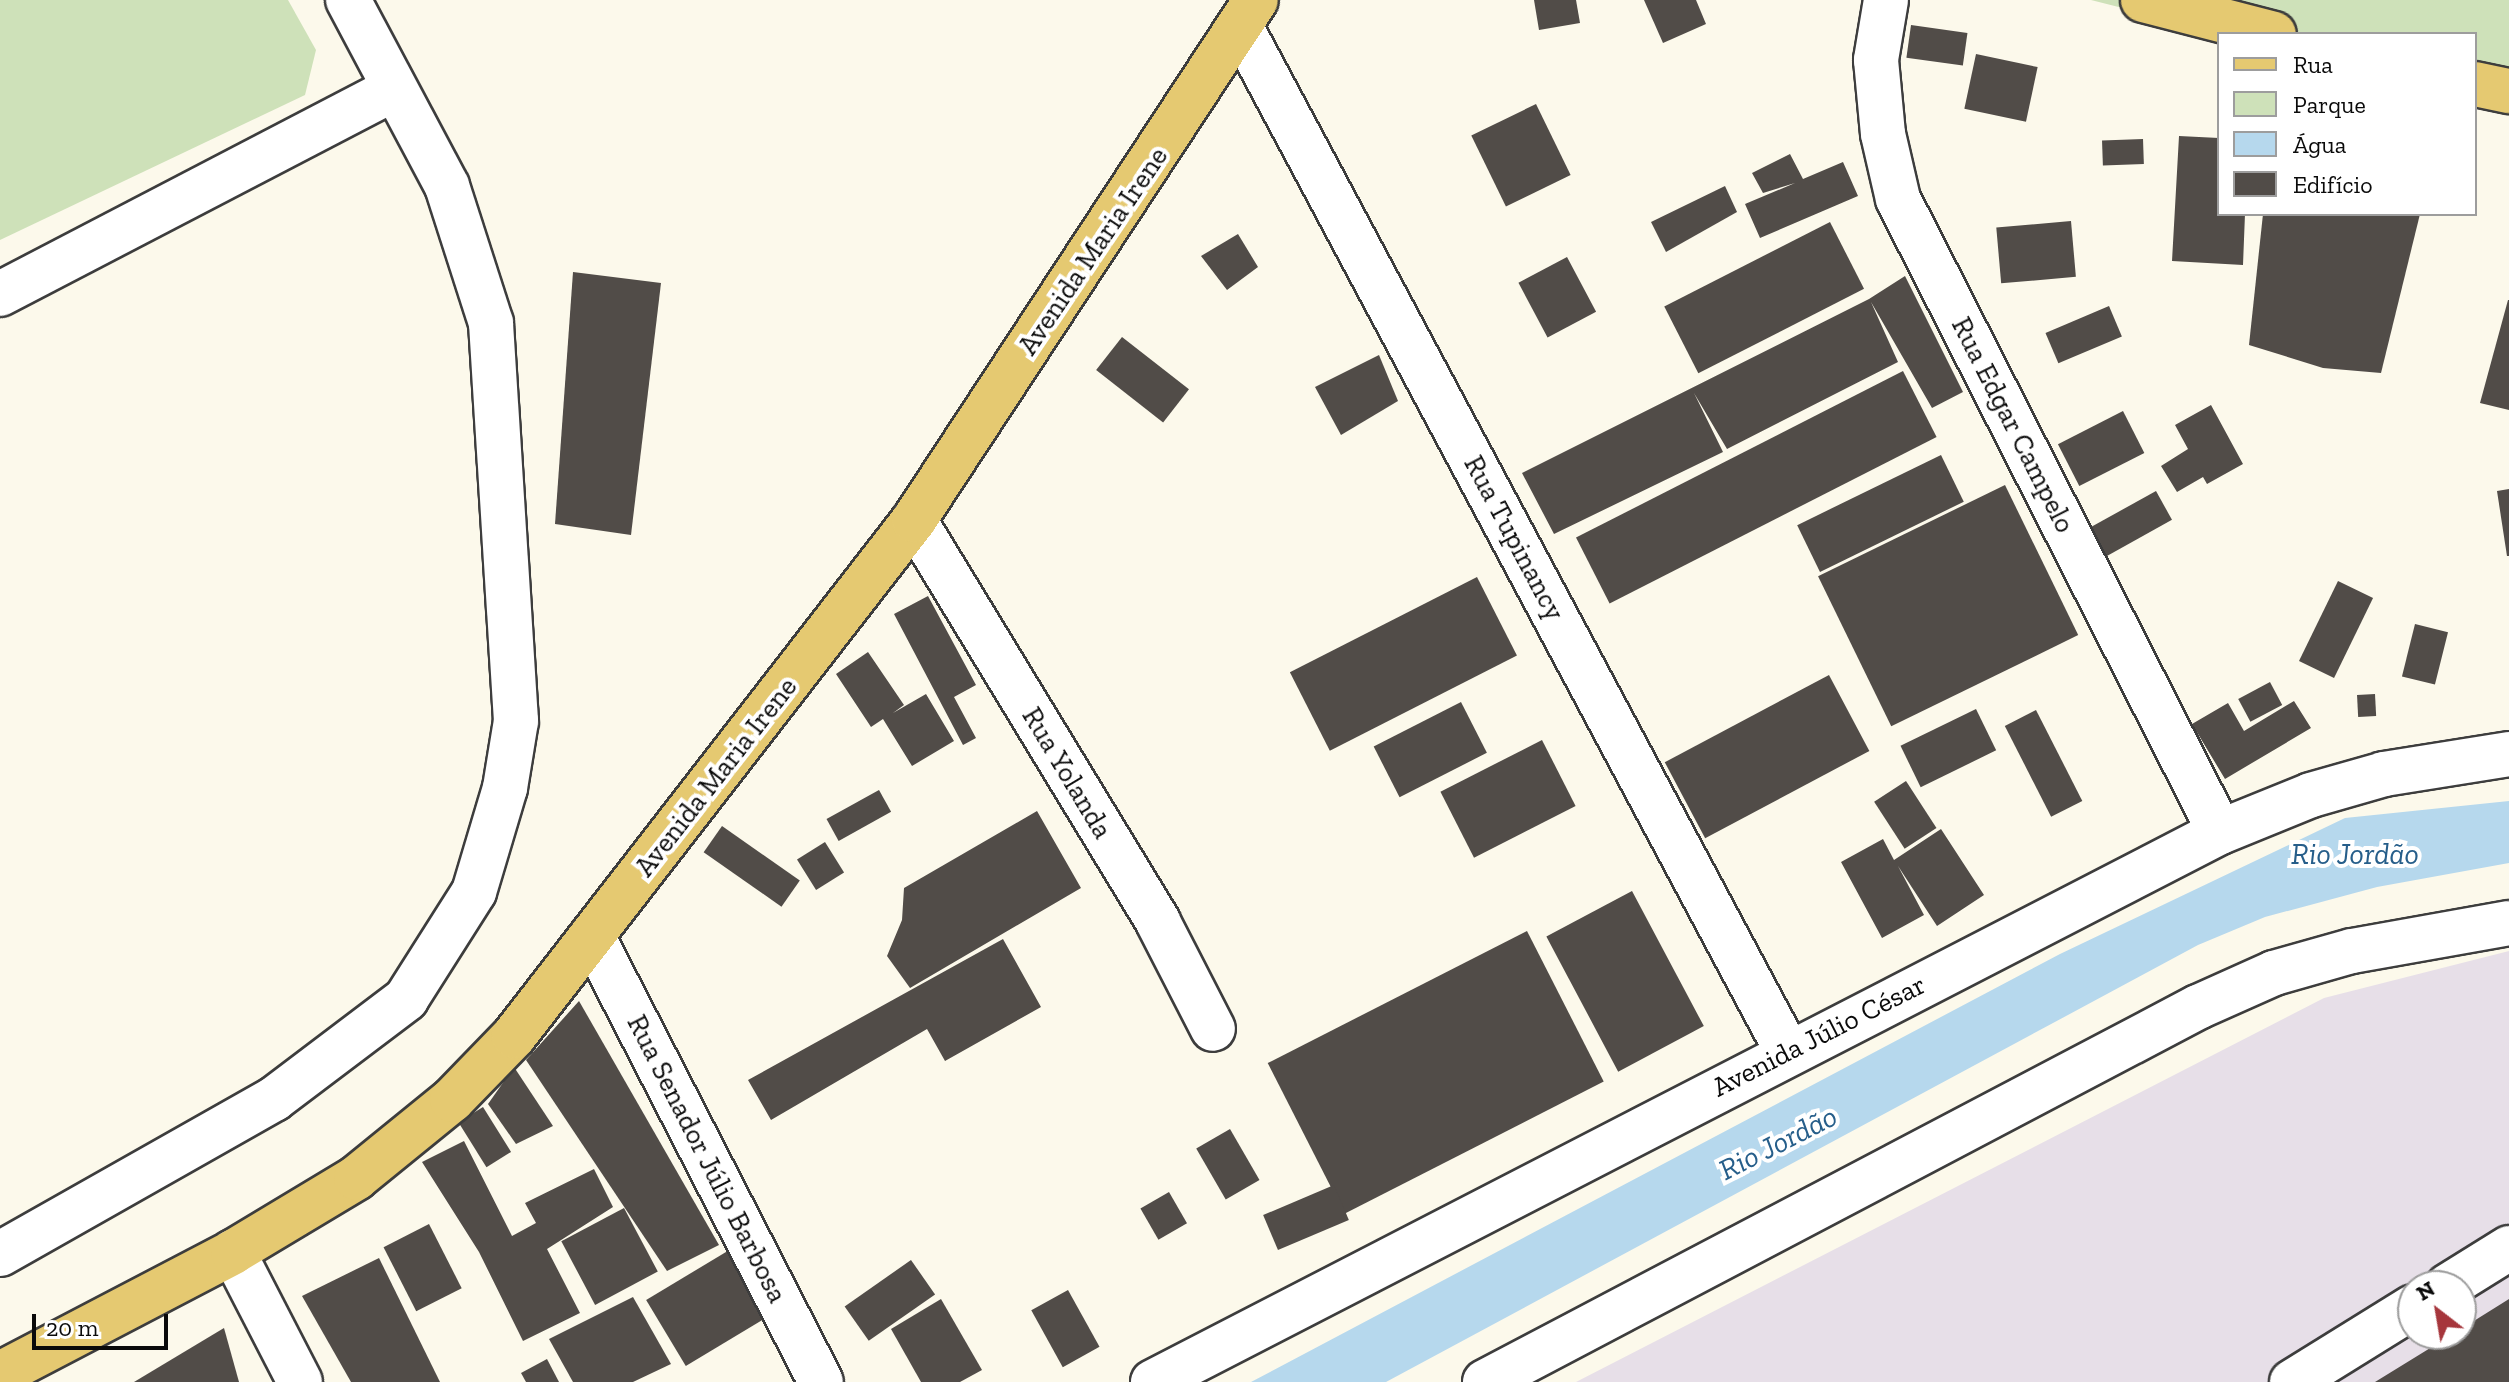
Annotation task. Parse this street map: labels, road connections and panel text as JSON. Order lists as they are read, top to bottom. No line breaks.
{"streets":{"main road":["Avenida Maria Irene"],"street":["Rua Edgar Campelo","Rua Tupinancy","Rua Yolanda","Avenida Júlio César","Rua Senador Júlio Barbosa"]},"crossings":[["Avenida Maria Irene","Rua Tupinancy"],["Avenida Maria Irene","Rua Yolanda"],["Avenida Maria Irene","Rua Senador Júlio Barbosa"],["Rua Edgar Campelo","Avenida Júlio César"],["Rua Tupinancy","Avenida Júlio César"]],"water":["Rio Jordão"],"legend":["Rua","Parque","Água","Edifício"],"scale_bar":"20 m","north":"top left"}
